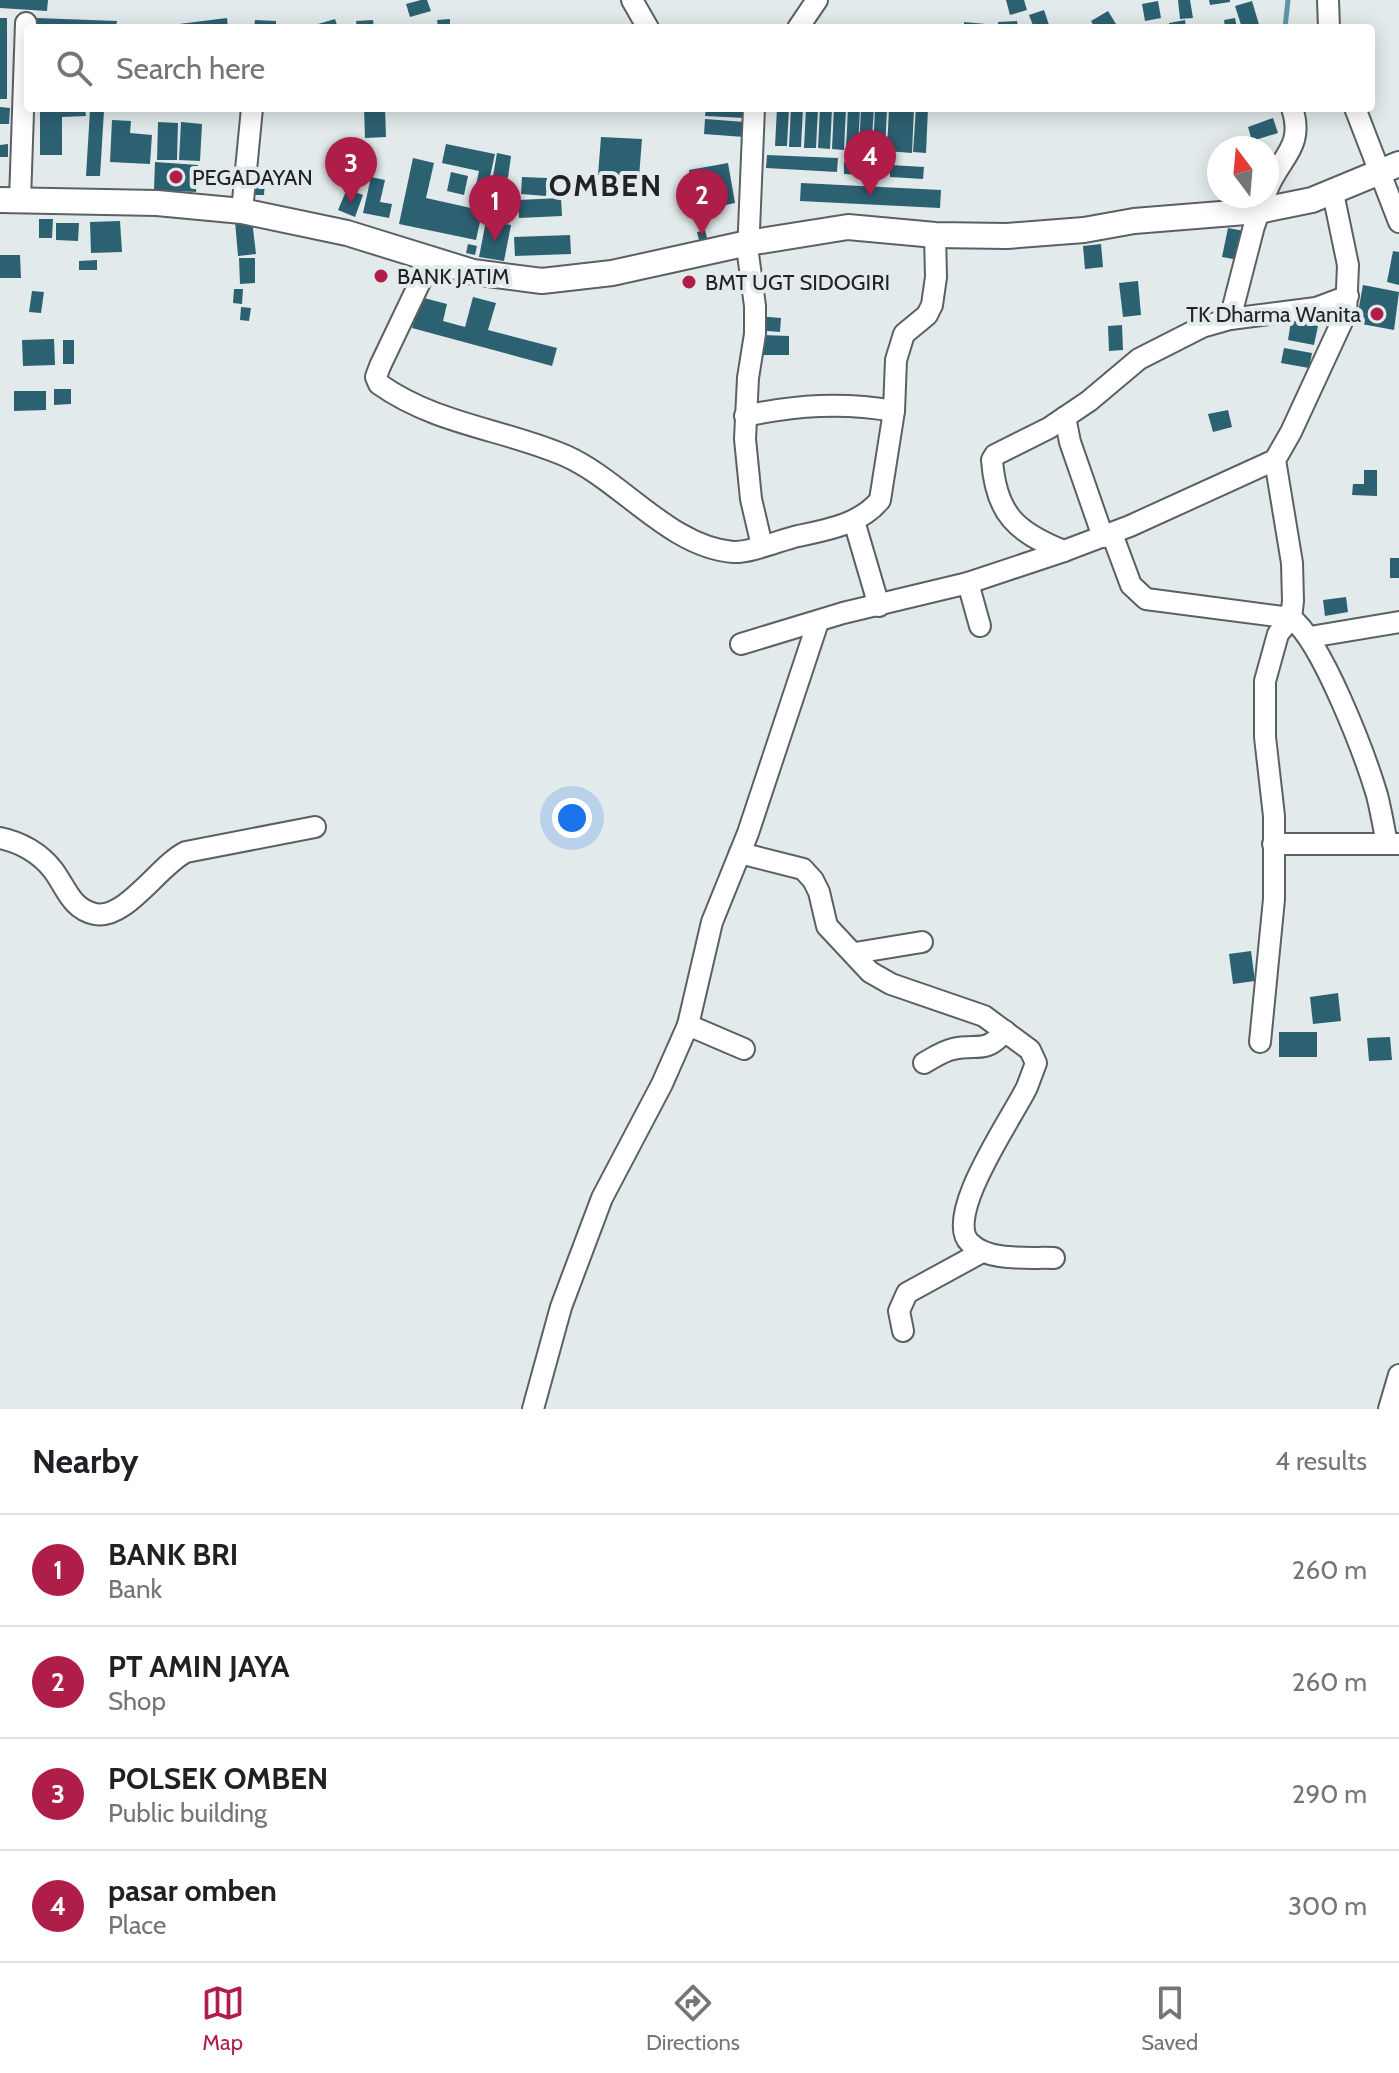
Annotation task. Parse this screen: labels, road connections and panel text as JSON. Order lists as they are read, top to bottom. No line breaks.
{"districts":["OMBEN"],"places":["PEGADAYAN","BANK JATIM","BMT UGT SIDOGIRI","TK Dharma Wanita"],"north":"top","page":{"search":"Search here","pins":["4","3","2","1"],"heading":["Nearby","4 results"],"list":[{"mark":"1","name":"BANK BRI","note":"Bank","value":"260 m"},{"mark":"2","name":"PT AMIN JAYA","note":"Shop","value":"260 m"},{"mark":"3","name":"POLSEK OMBEN","note":"Public building","value":"290 m"},{"mark":"4","name":"pasar omben","note":"Place","value":"300 m"}],"nav":["Map","Directions","Saved"]}}
